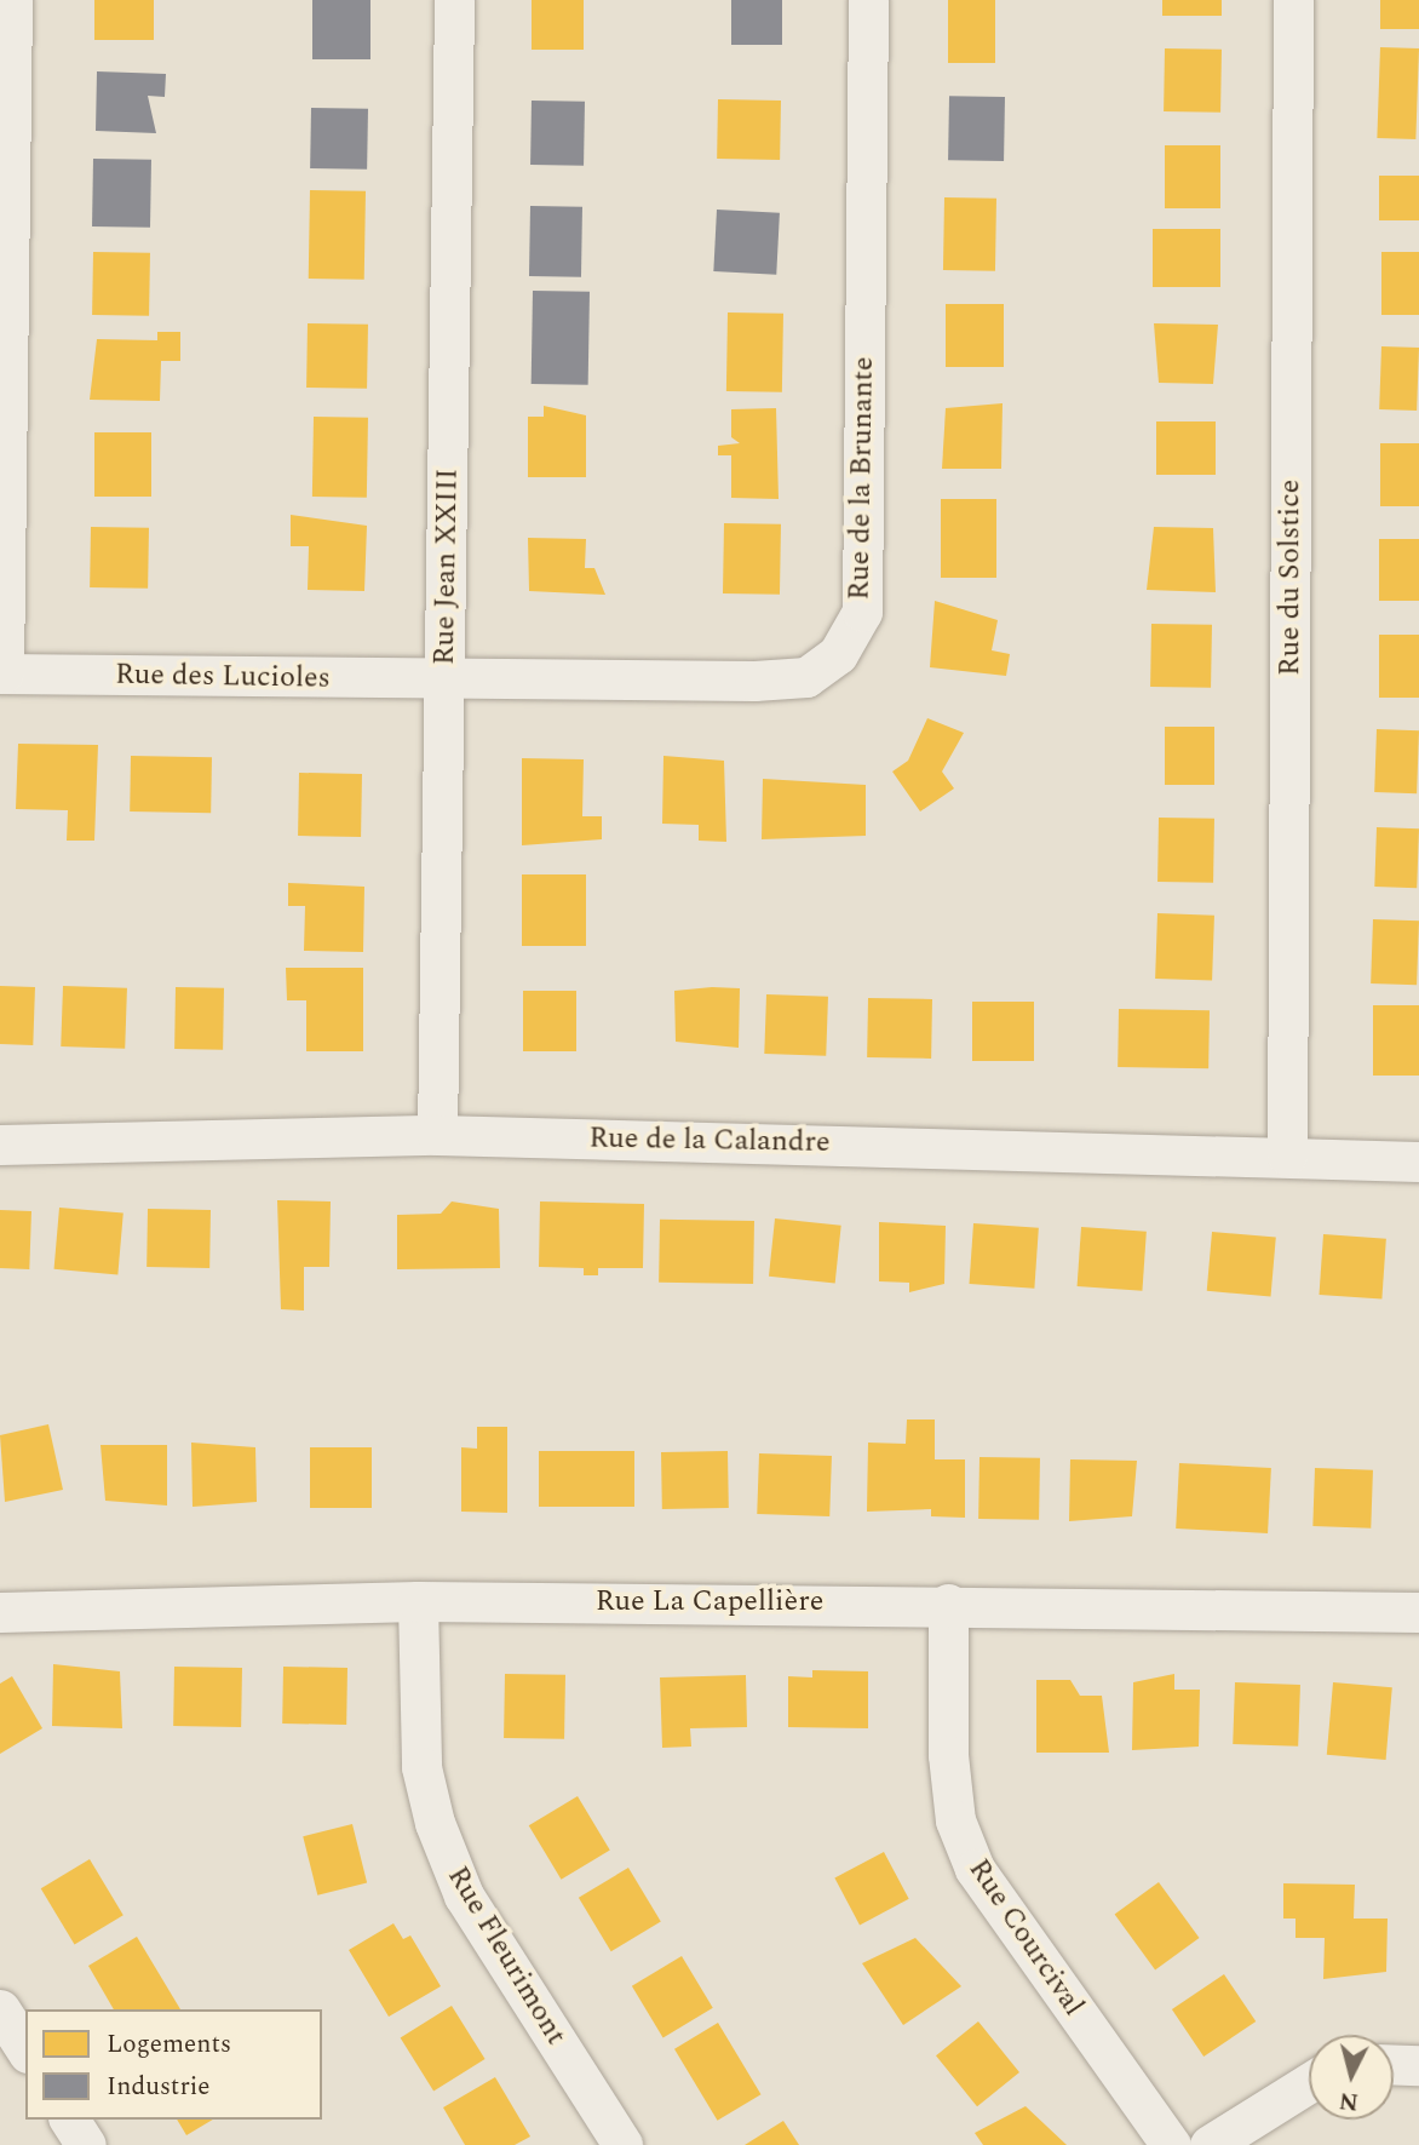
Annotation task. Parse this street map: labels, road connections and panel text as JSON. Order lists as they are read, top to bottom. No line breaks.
{"streets":{"street":["Rue de la Brunante","Rue Jean XXIII","Rue du Solstice","Rue des Lucioles","Rue de la Calandre","Rue La Capellière","Rue Courcival","Rue Fleurimont"]},"crossings":[["Rue de la Brunante","Rue Jean XXIII"],["Rue de la Brunante","Rue des Lucioles"],["Rue Jean XXIII","Rue des Lucioles"],["Rue Jean XXIII","Rue de la Calandre"],["Rue du Solstice","Rue de la Calandre"],["Rue La Capellière","Rue Courcival"],["Rue La Capellière","Rue Fleurimont"]],"legend":["Logements","Industrie"],"north":"bottom"}
